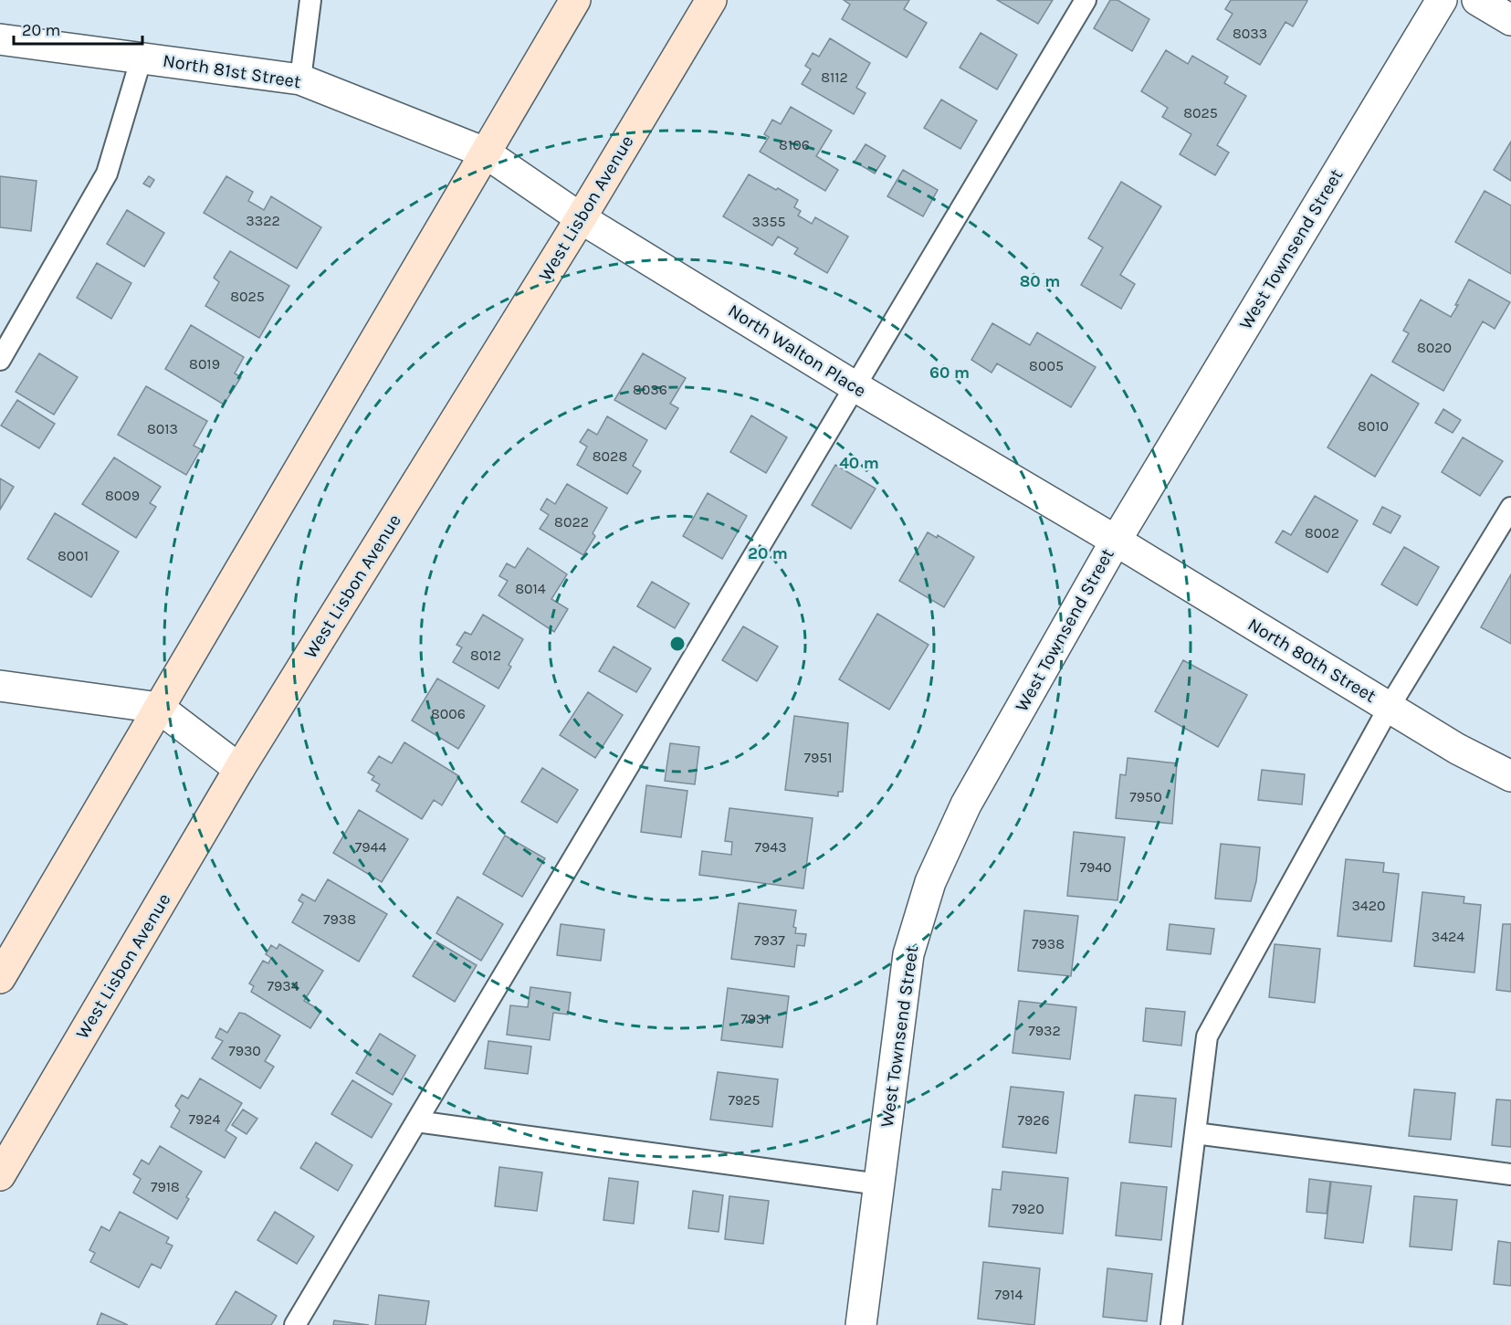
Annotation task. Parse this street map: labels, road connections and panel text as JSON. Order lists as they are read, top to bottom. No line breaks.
{"streets":{"main road":["West Lisbon Avenue"],"street":["North 81st Street","West Townsend Street","North Walton Place","North 80th Street"]},"crossings":[["North 81st Street","North Walton Place"],["West Lisbon Avenue","North Walton Place"],["West Townsend Street","North Walton Place"],["West Townsend Street","North 80th Street"],["North Walton Place","North 80th Street"]],"house_numbers":["8033","8112","8025","8106","3322","3355","8025","8020","8019","8005","8036","8010","8013","8028","8009","8022","8002","8001","8014","8012","8006","7951","7950","7944","7943","7940","3420","7938","3424","7937","7938","7934","7931","7932","7930","7925","7924","7926","7918","7920","7914"],"scale_bar":"20 m","rings":["80 m","60 m","40 m","20 m"]}
